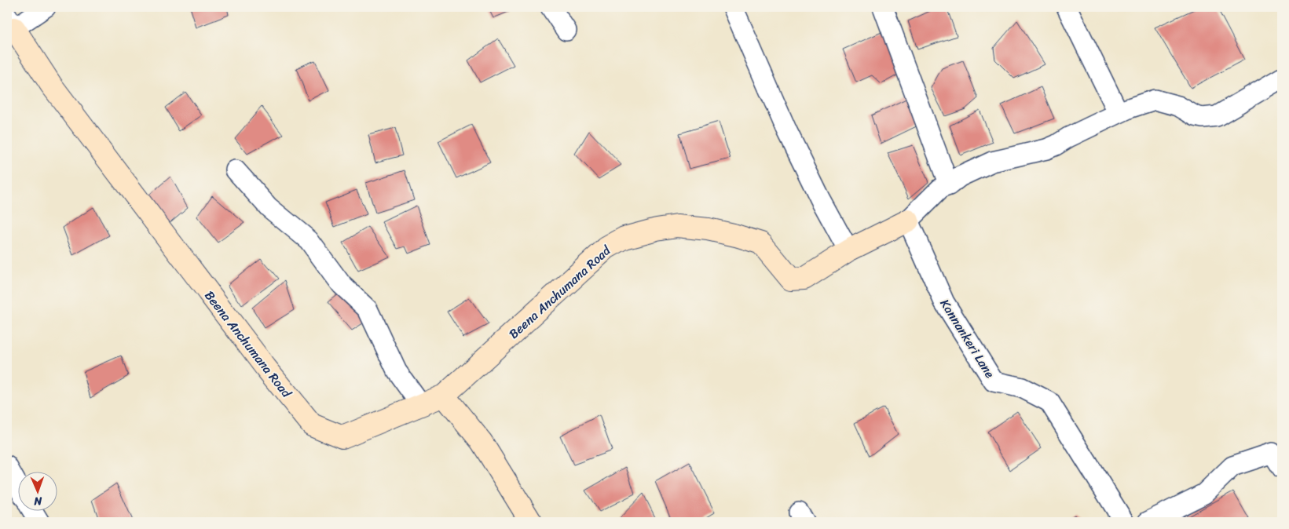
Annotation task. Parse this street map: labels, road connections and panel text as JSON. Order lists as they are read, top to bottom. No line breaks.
{"streets":{"street":["Beena Anchumana Road","Kannankeri Lane"]},"crossings":[["Beena Anchumana Road","Kannankeri Lane"]],"north":"bottom"}
